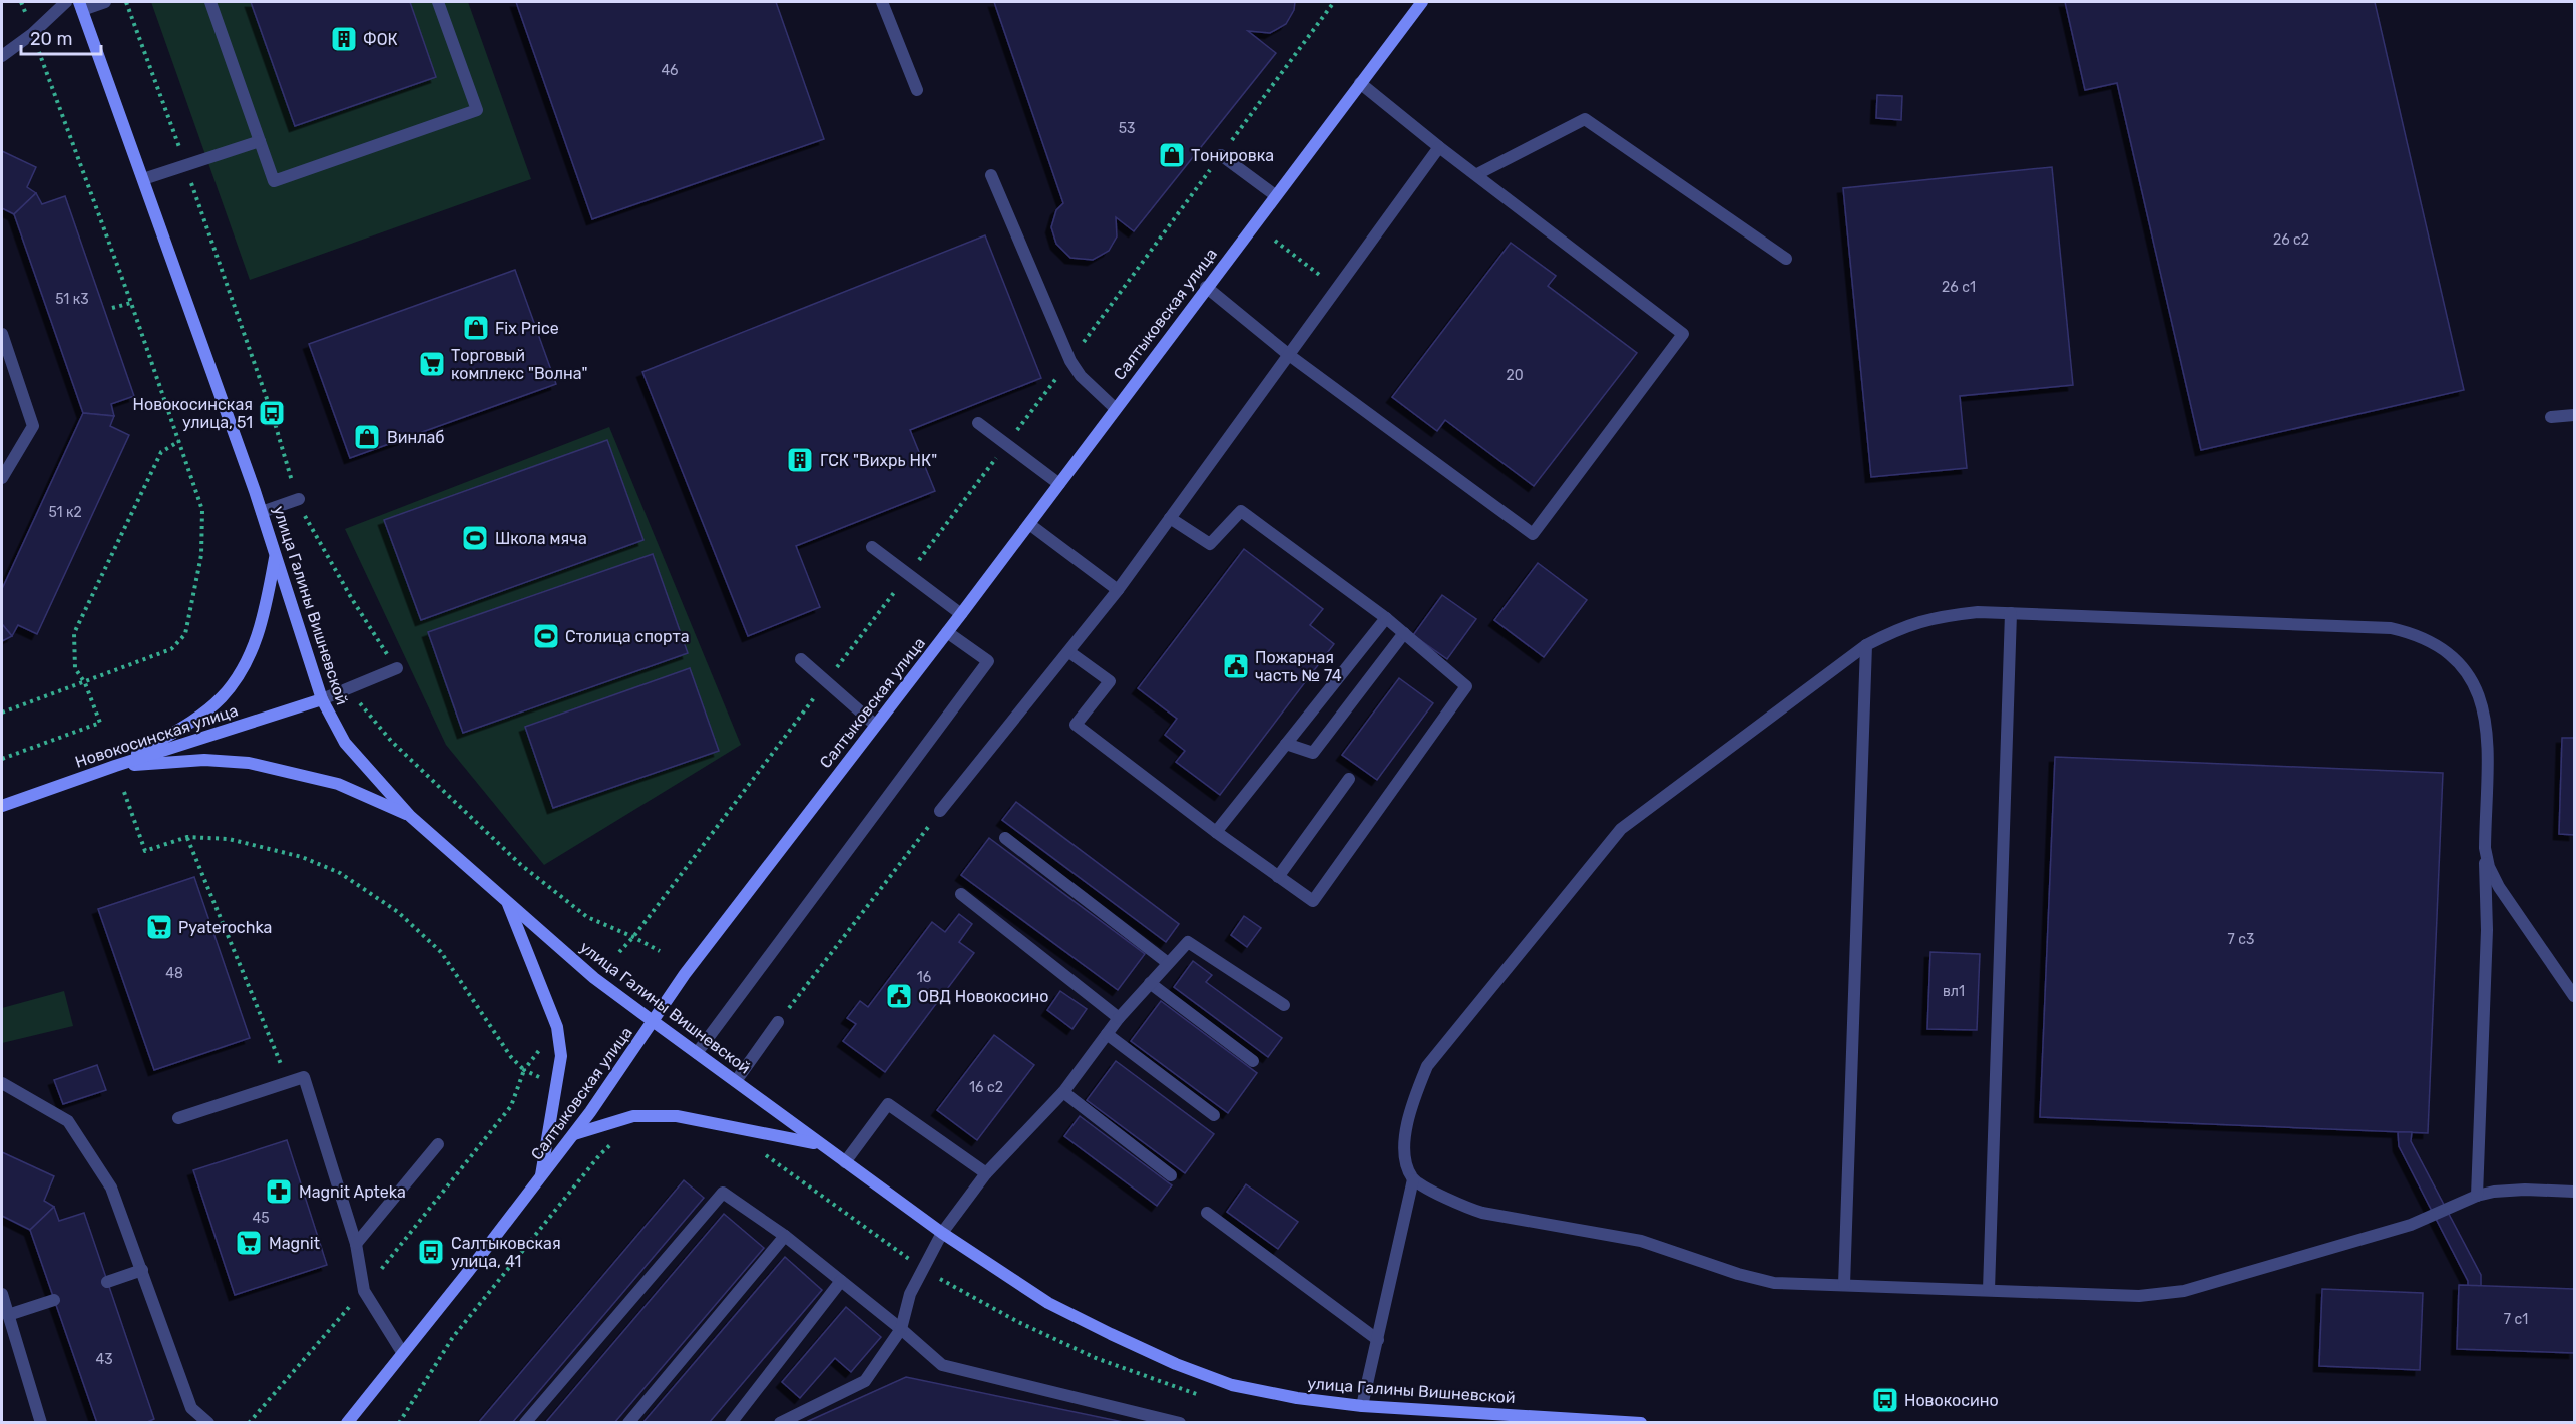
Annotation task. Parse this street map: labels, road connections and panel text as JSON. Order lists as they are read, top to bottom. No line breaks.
{"streets":{"street":["Салтыковская улица","улица Галины Вишневской","Новокосинская улица"]},"crossings":[["Салтыковская улица","улица Галины Вишневской"],["улица Галины Вишневской","Новокосинская улица"]],"places":{"building":["ФОК","ГСК \"Вихрь НК\""],"shop":["Тонировка","Fix Price","Винлаб"],"supermarket":["Торговый комплекс \"Волна\"","Pyaterochka","Magnit"],"bus stop":["Новокосинская улица, 51","Салтыковская улица, 41","Новокосино"],"sports":["Школа мяча","Столица спорта"],"public building":["Пожарная часть № 74","ОВД Новокосино"],"pharmacy":["Magnit Apteka"]},"house_numbers":["46","53","26 с2","26 с1","51 к3","20","51 к2","7 с3","48","16","вл1","16 с2","45","7 с1","43"],"scale_bar":"20 m"}
